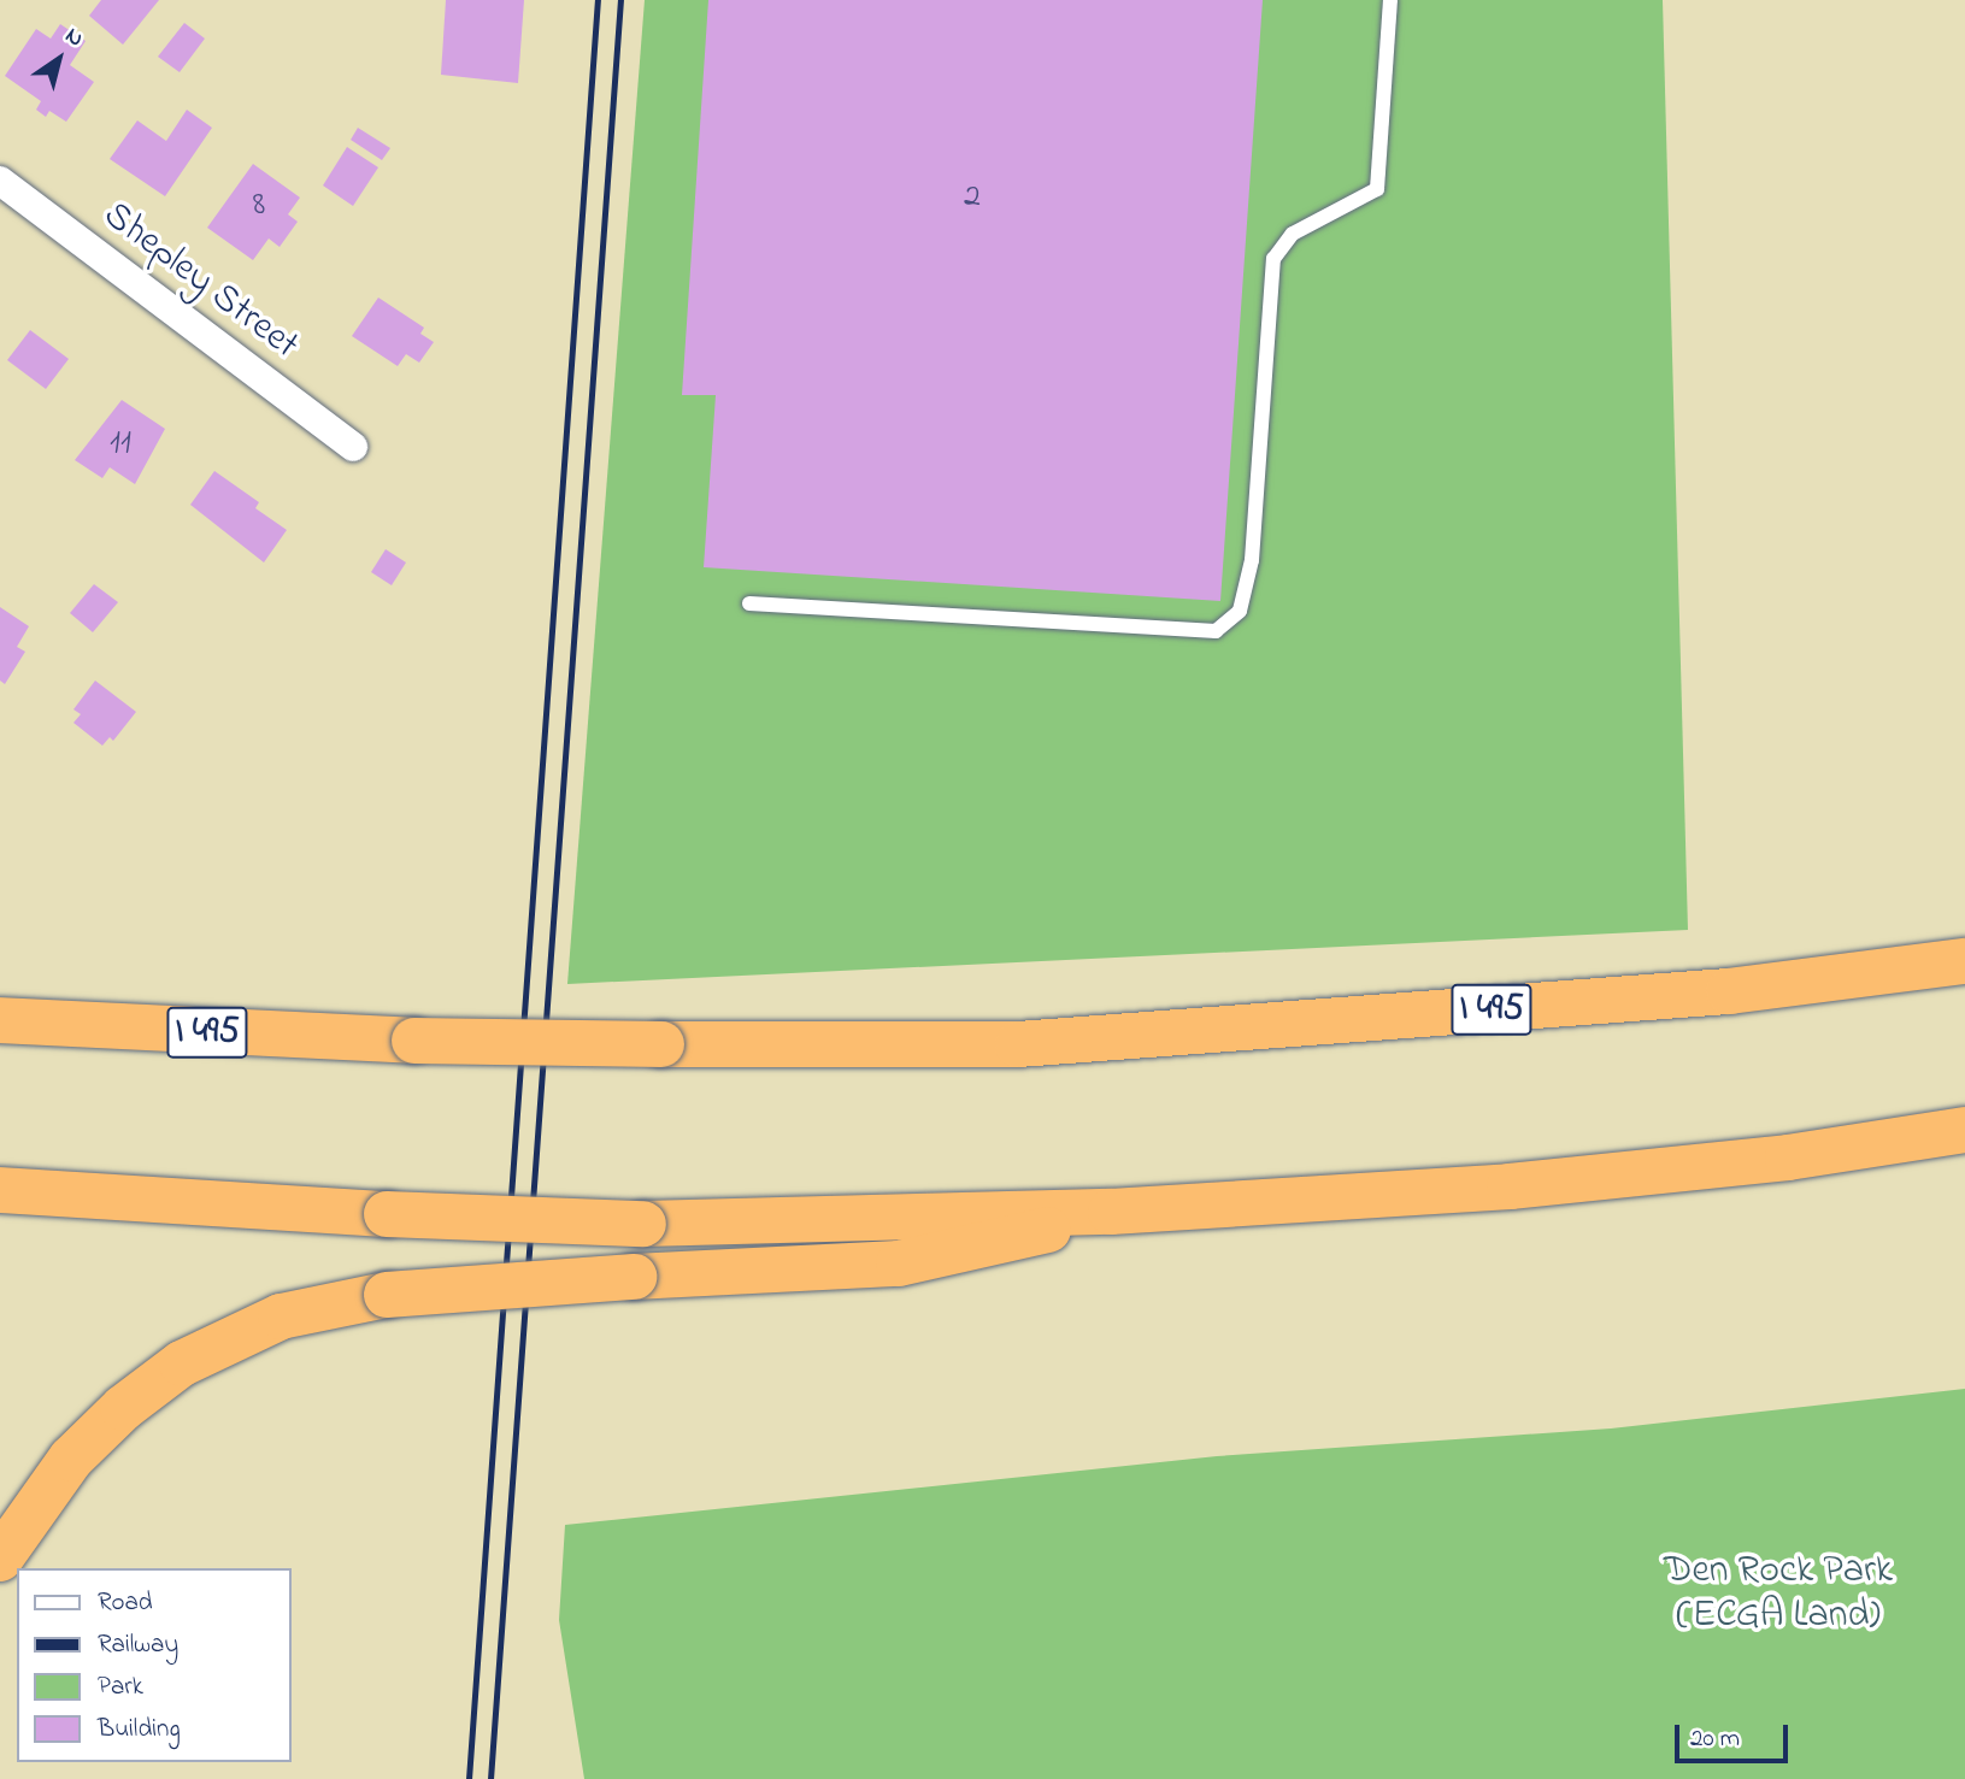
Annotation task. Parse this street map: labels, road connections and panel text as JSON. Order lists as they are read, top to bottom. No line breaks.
{"streets":{"highway":["I 495"],"street":["Shepley Street"]},"parks":["Den Rock Park (ECGA Land)"],"house_numbers":["2","8","11"],"legend":["Road","Railway","Park","Building"],"scale_bar":"20 m","north":"top right"}
